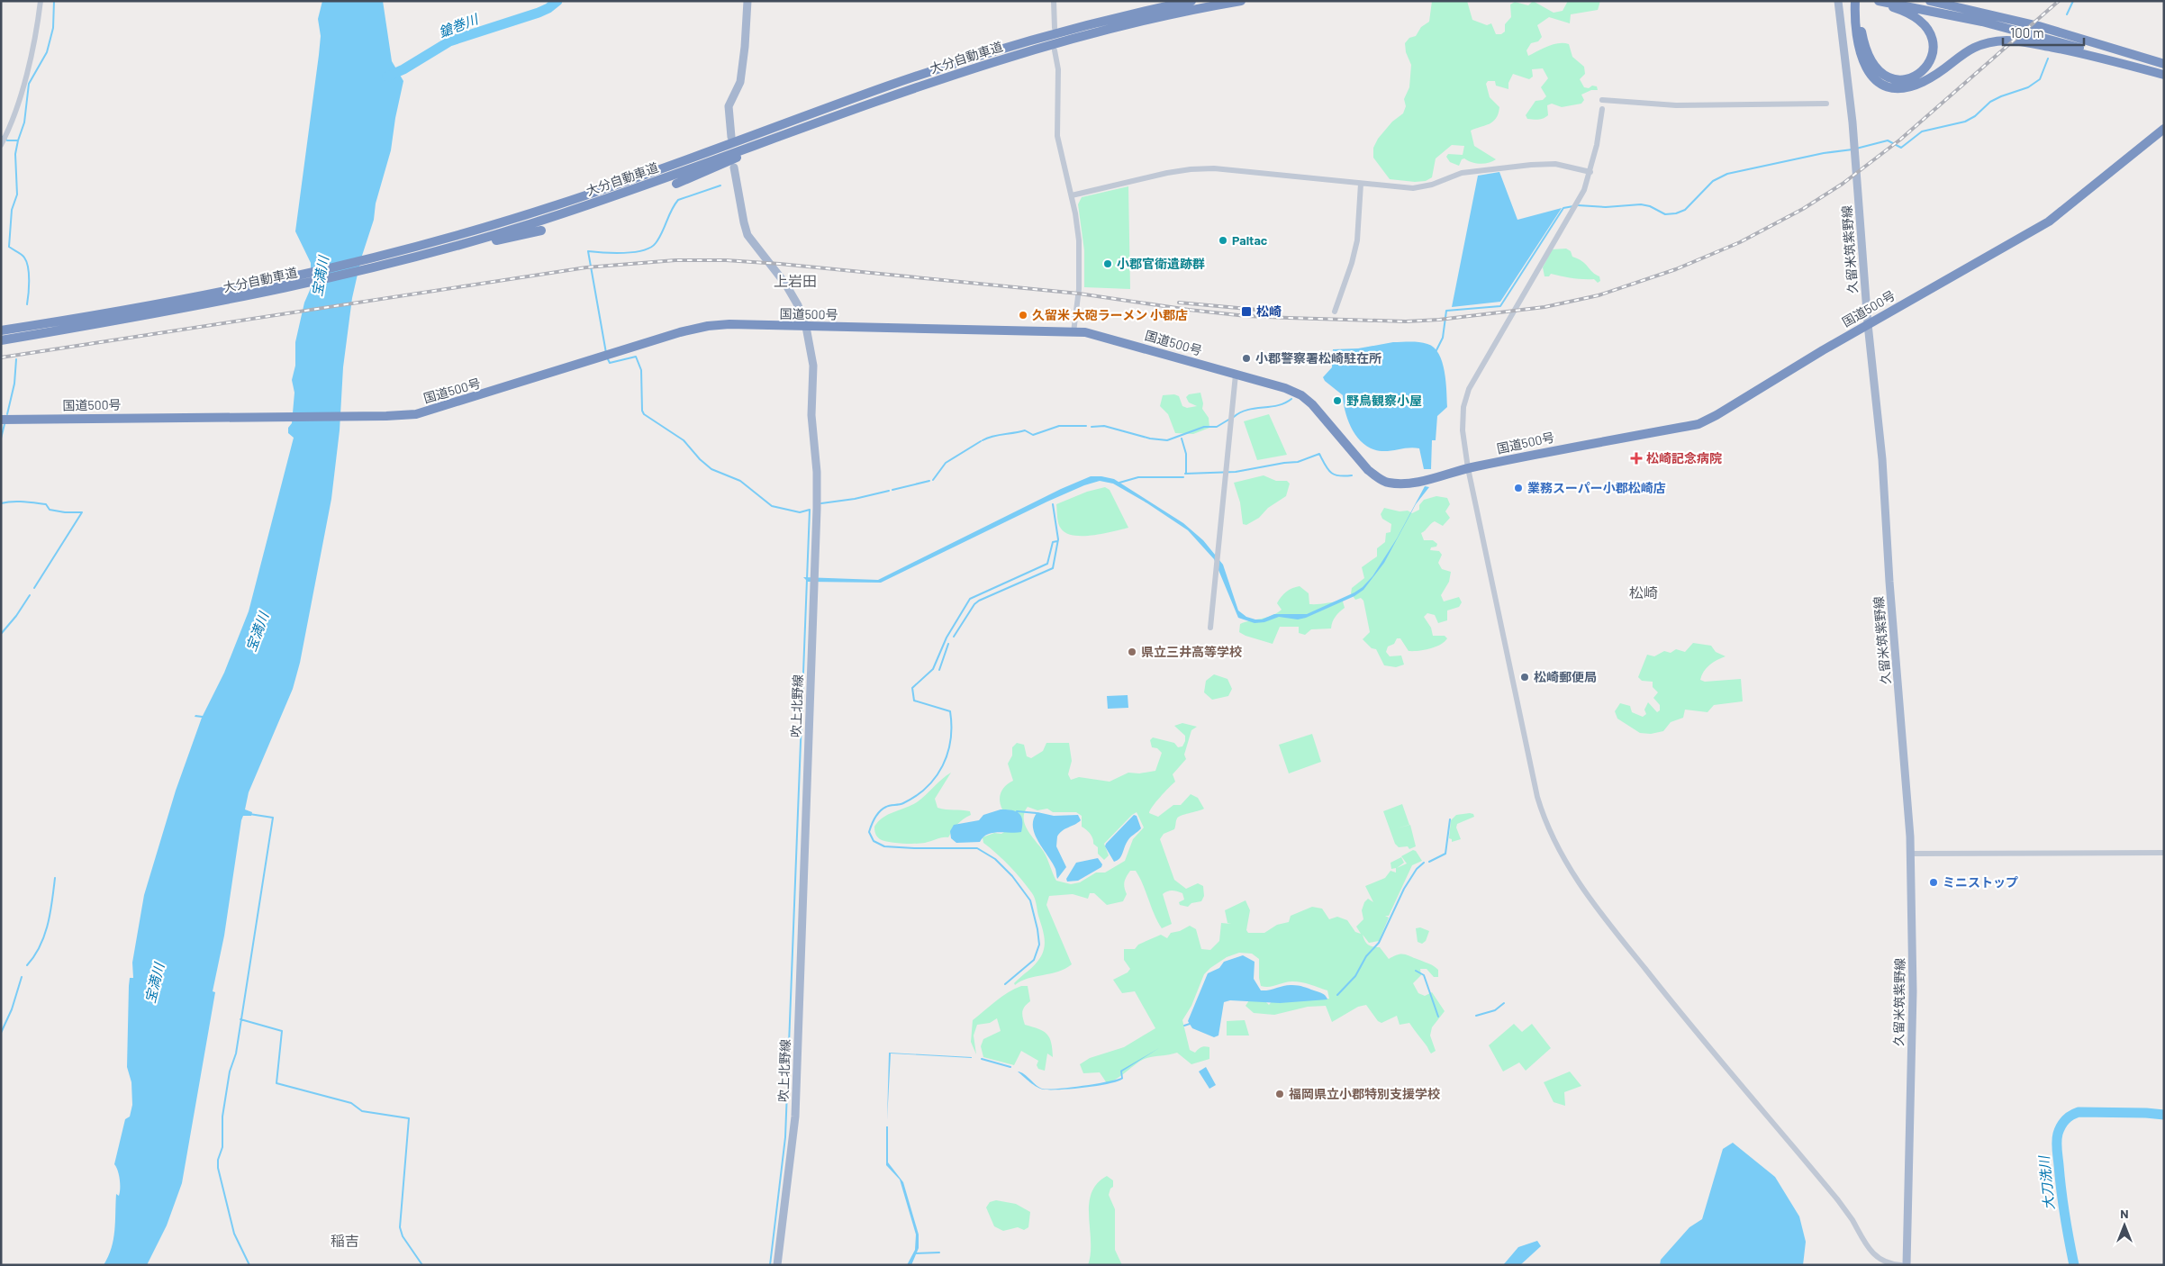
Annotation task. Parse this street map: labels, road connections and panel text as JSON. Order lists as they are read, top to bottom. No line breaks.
{"streets":{"highway":["大分自動車道","国道500号"],"main road":["久留米筑紫野線","吹上北野線"]},"crossings":[["久留米筑紫野線","国道500号"],["国道500号","吹上北野線"]],"districts":["上岩田","松崎","稲吉"],"water":["鎗巻川","宝満川","大刀洗川"],"places":{"other":["Paltac","小郡官衛遺跡群","久留米 大砲ラーメン 小郡店","小郡警察署松崎駐在所","野鳥観察小屋","業務スーパー小郡松崎店","県立三井高等学校","松崎郵便局","ミニストップ","福岡県立小郡特別支援学校"],"transit":["松崎"],"health":["松崎記念病院"]},"scale_bar":"100 m","north":"top"}
